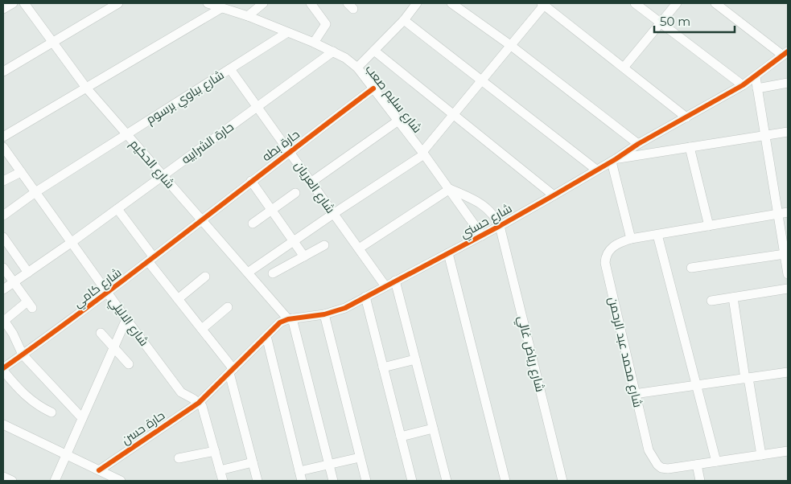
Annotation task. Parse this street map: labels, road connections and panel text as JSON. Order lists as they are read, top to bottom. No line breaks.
{"streets":{"street":["شارع بباوي برسوم","شارع سليم صعب","حارة الشرابيه","حارة بطه","شارع الحكيم","شارع العريان","شارع حسني","شارع كامي","شارع الاليلي","شارع محمد عبد الرحمن","شارع رياض غالي","حارة حسن"]},"crossings":[["شارع بباوي برسوم","شارع سليم صعب"],["شارع بباوي برسوم","شارع الحكيم"],["شارع بباوي برسوم","شارع العريان"],["شارع بباوي برسوم","شارع الاليلي"],["شارع سليم صعب","حارة الشرابيه"],["شارع سليم صعب","حارة بطه"],["شارع سليم صعب","شارع حسني"],["شارع سليم صعب","شارع رياض غالي"],["حارة الشرابيه","شارع الحكيم"],["حارة الشرابيه","شارع العريان"],["حارة الشرابيه","شارع الاليلي"],["حارة بطه","شارع الحكيم"],["حارة بطه","شارع العريان"],["حارة بطه","شارع كامي"],["شارع الحكيم","شارع حسني"],["شارع الحكيم","شارع كامي"],["شارع العريان","شارع حسني"],["شارع حسني","شارع الاليلي"],["شارع حسني","شارع رياض غالي"],["شارع حسني","حارة حسن"],["شارع كامي","شارع الاليلي"],["شارع الاليلي","حارة حسن"]],"scale_bar":"50 m"}
